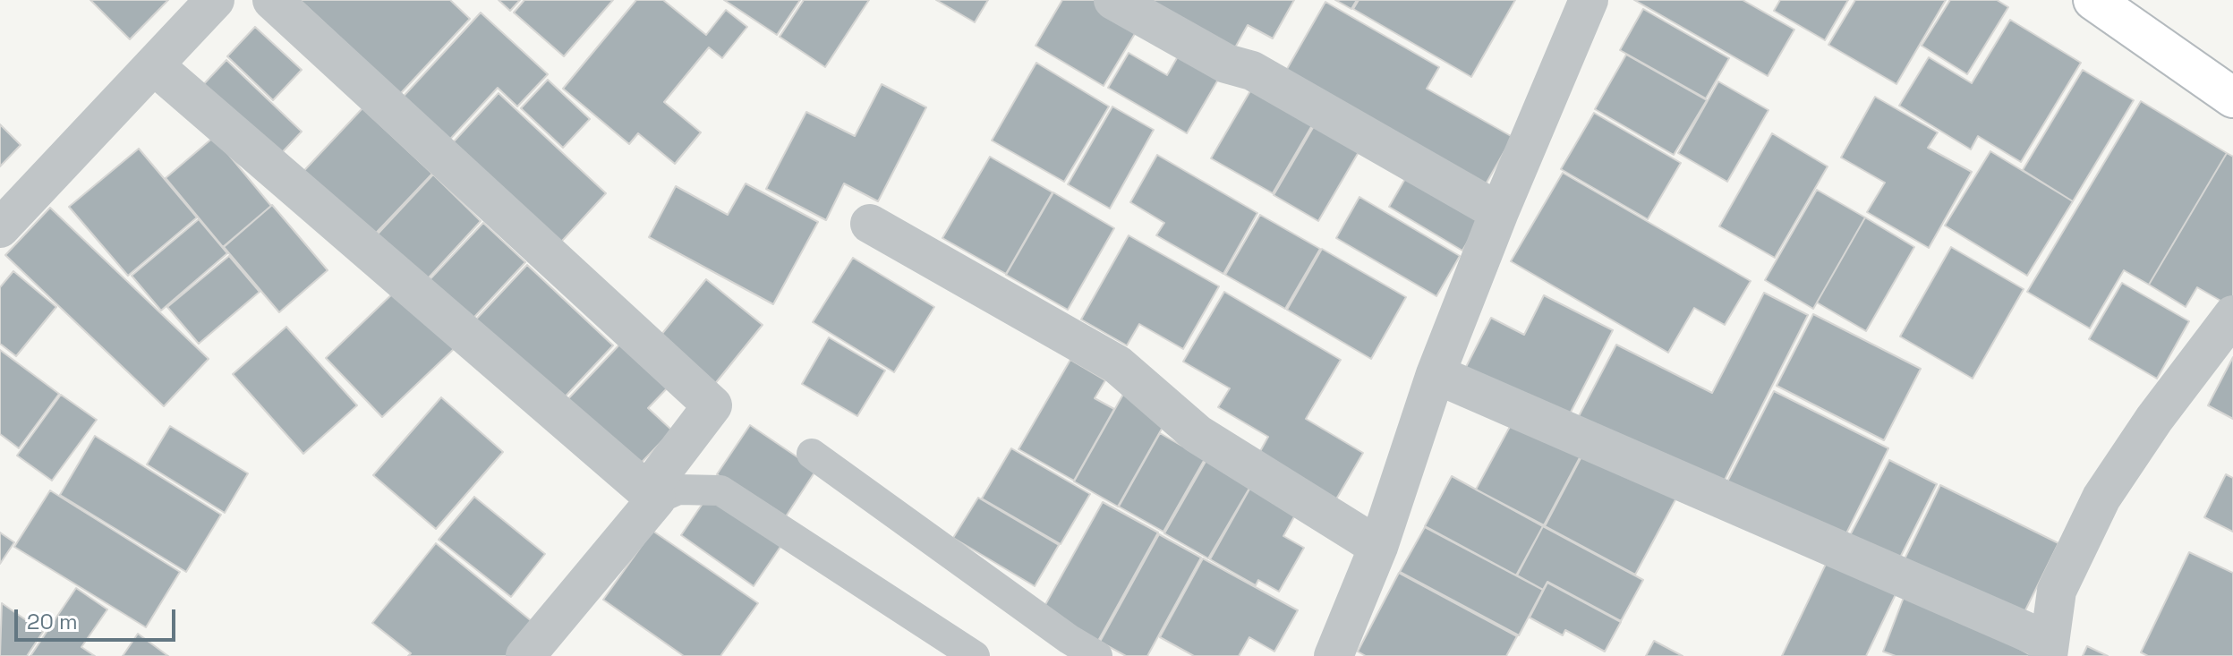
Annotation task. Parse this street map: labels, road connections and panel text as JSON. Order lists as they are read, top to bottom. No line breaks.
{"scale_bar":"20 m"}
